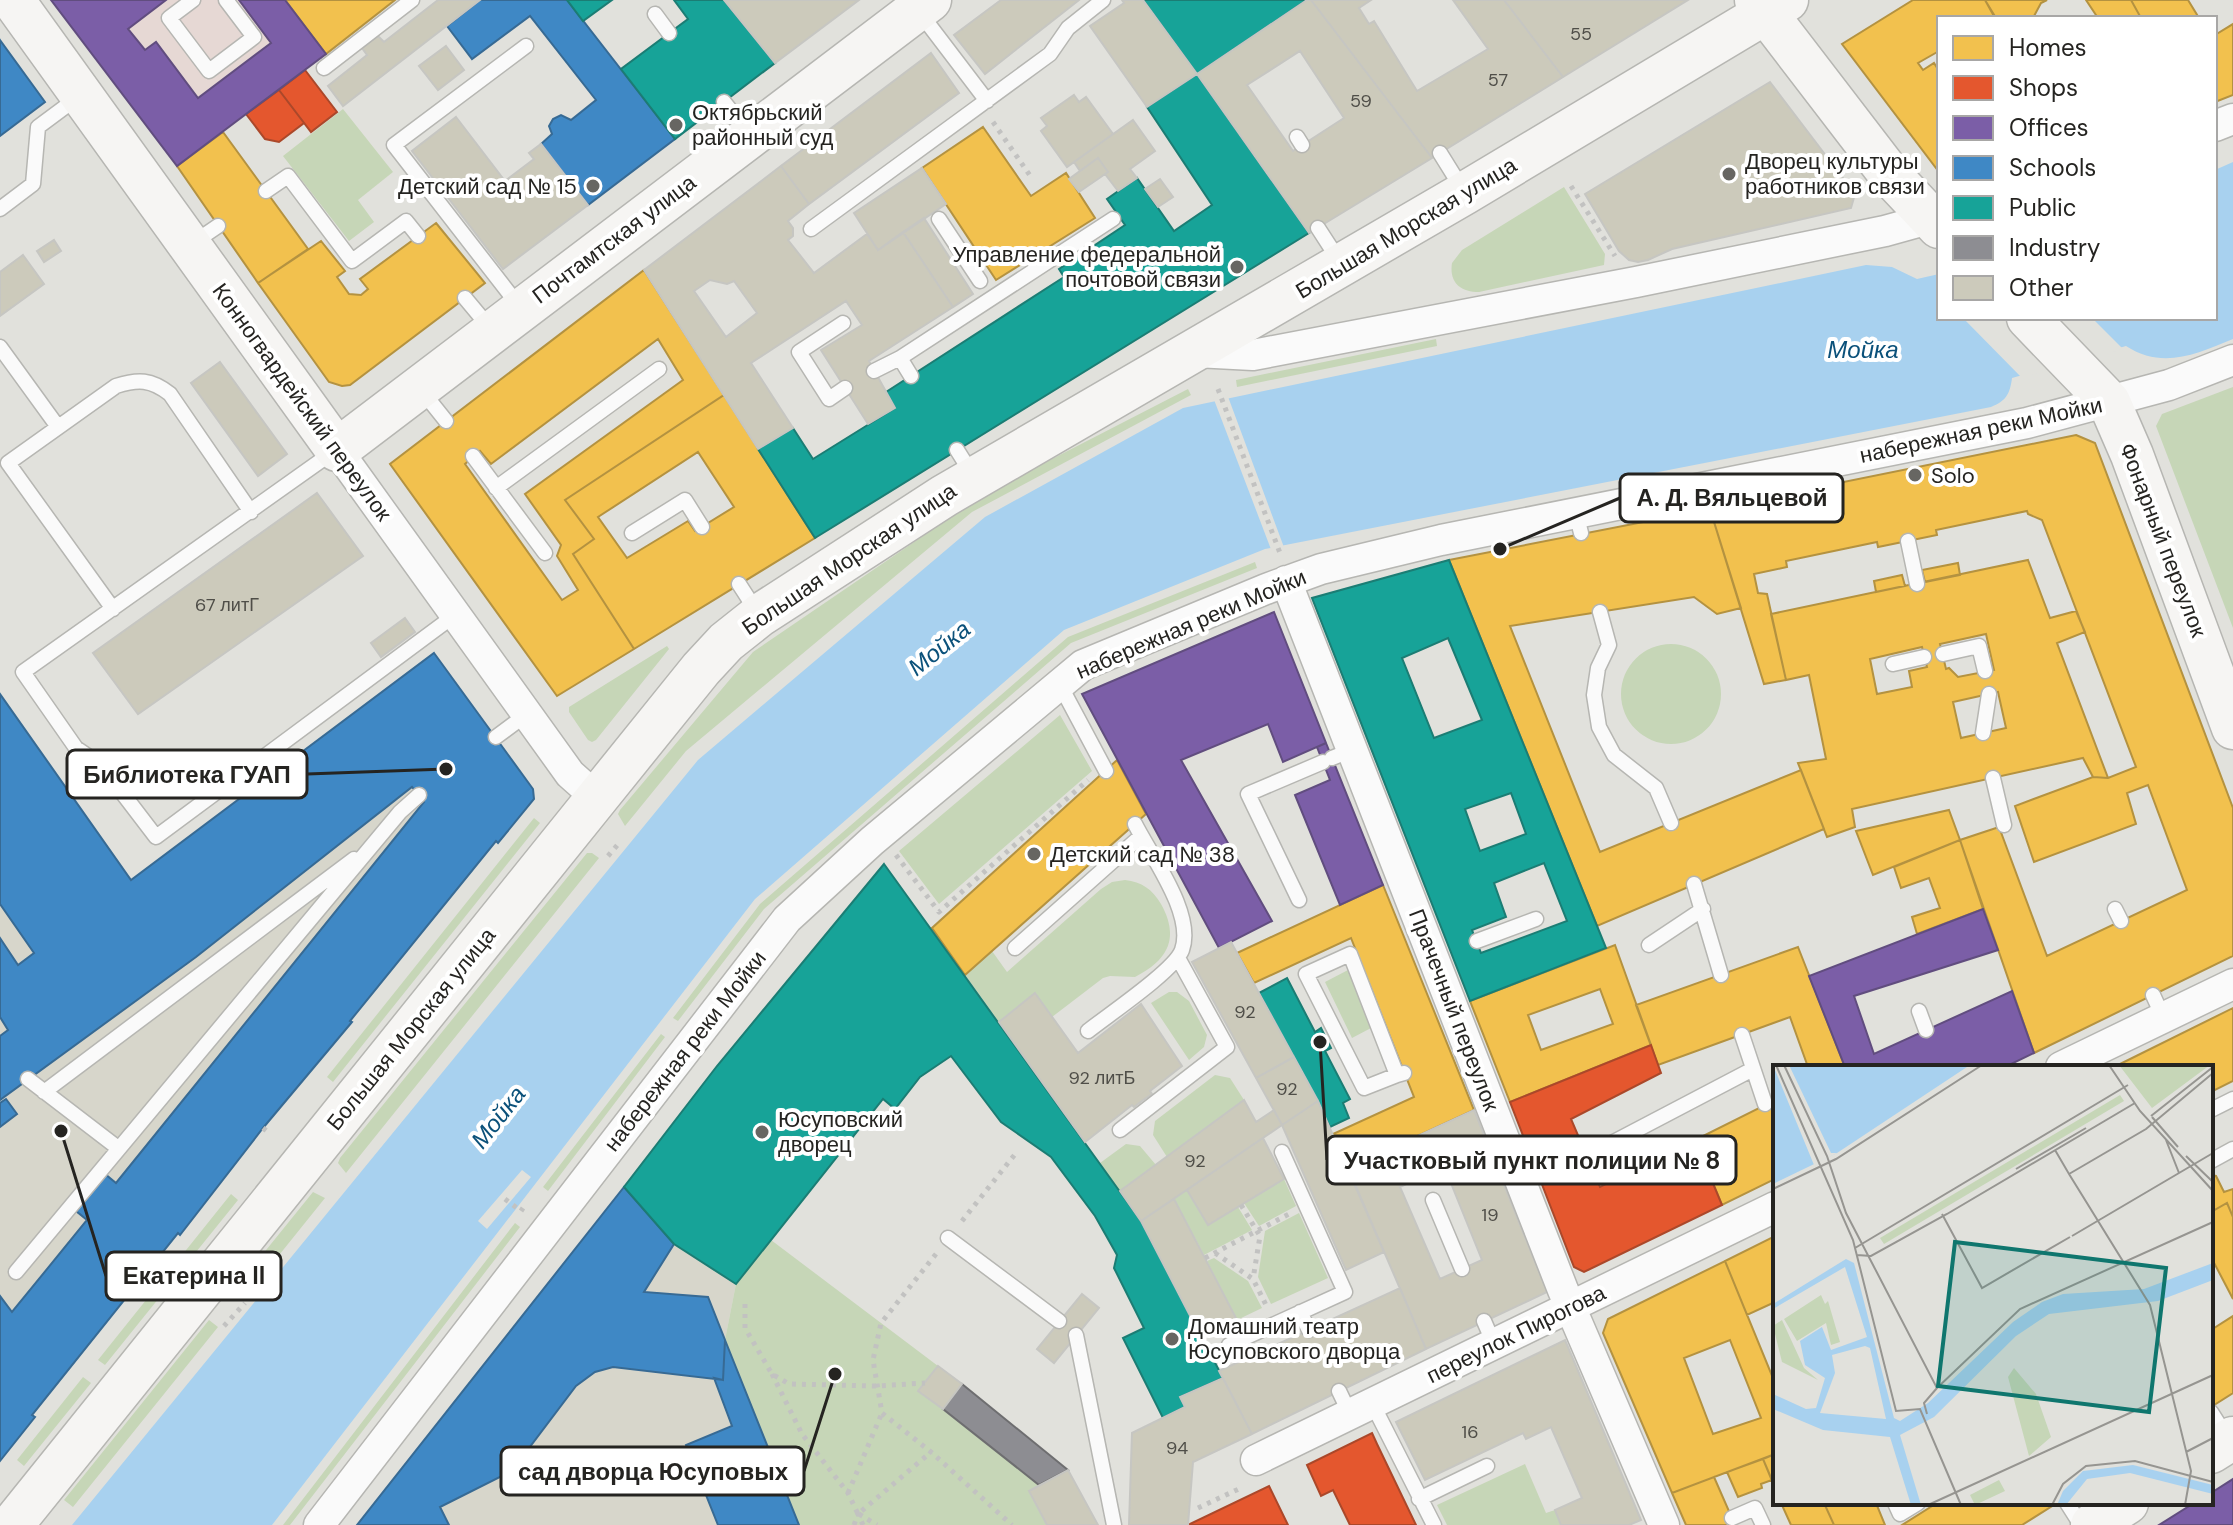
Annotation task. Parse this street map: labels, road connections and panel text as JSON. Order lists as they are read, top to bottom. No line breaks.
{"streets":{"street":["Большая Морская улица","Почтамтская улица","Конногвардейский переулок","набережная реки Мойки","Фонарный переулок","Прачечный переулок","переулок Пирогова"]},"crossings":[["Большая Морская улица","Конногвардейский переулок"],["Почтамтская улица","Конногвардейский переулок"],["набережная реки Мойки","Фонарный переулок"],["набережная реки Мойки","Прачечный переулок"],["Прачечный переулок","переулок Пирогова"]],"water":["Мойка"],"places":["Октябрьский районный суд","Дворец культуры работников связи","Детский сад № 15","Управление федеральной почтовой связи","Solo","А. Д. Вяльцевой","Библиотека ГУАП","Детский сад № 38","Участковый пункт полиции № 8","Екатерина II","Юсуповский дворец","Домашний театр Юсуповского дворца","сад дворца Юсуповых"],"house_numbers":["55","57","59","67 литГ","92","92 литБ","92","92","19","16","94"],"legend":["Homes","Shops","Offices","Schools","Public","Industry","Other"]}
